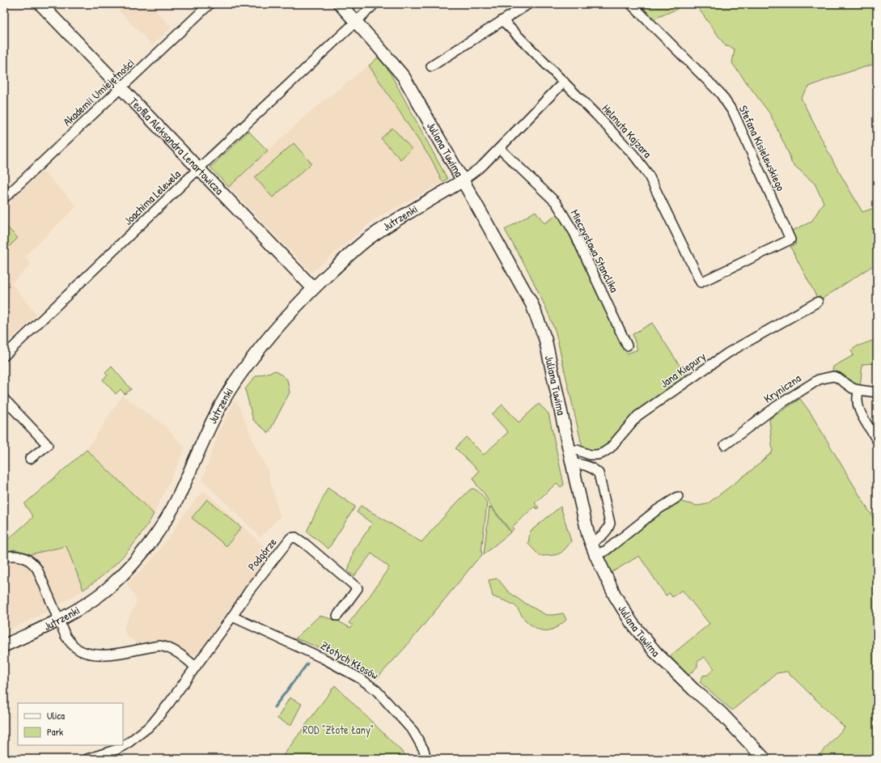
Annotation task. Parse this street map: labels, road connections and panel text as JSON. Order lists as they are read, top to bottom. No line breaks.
{"streets":{"street":["Akademii Umiejętności","Helmuta Kajzara","Teofila Aleksandra Lenartowicza","Stefana Kisielewskiego","Juliana Tuwima","Joachima Lelewela","Jutrzenki","Mieczysława Stanclika","Jana Kiepury","Kryniczna","Podgórze","Złotych Kłosów"]},"crossings":[["Akademii Umiejętności","Teofila Aleksandra Lenartowicza"],["Helmuta Kajzara","Stefana Kisielewskiego"],["Teofila Aleksandra Lenartowicza","Joachima Lelewela"],["Teofila Aleksandra Lenartowicza","Jutrzenki"],["Juliana Tuwima","Joachima Lelewela"],["Juliana Tuwima","Jutrzenki"],["Juliana Tuwima","Jana Kiepury"],["Podgórze","Złotych Kłosów"]],"parks":["ROD \"Złote Łany\""],"legend":["Ulica","Park"]}
